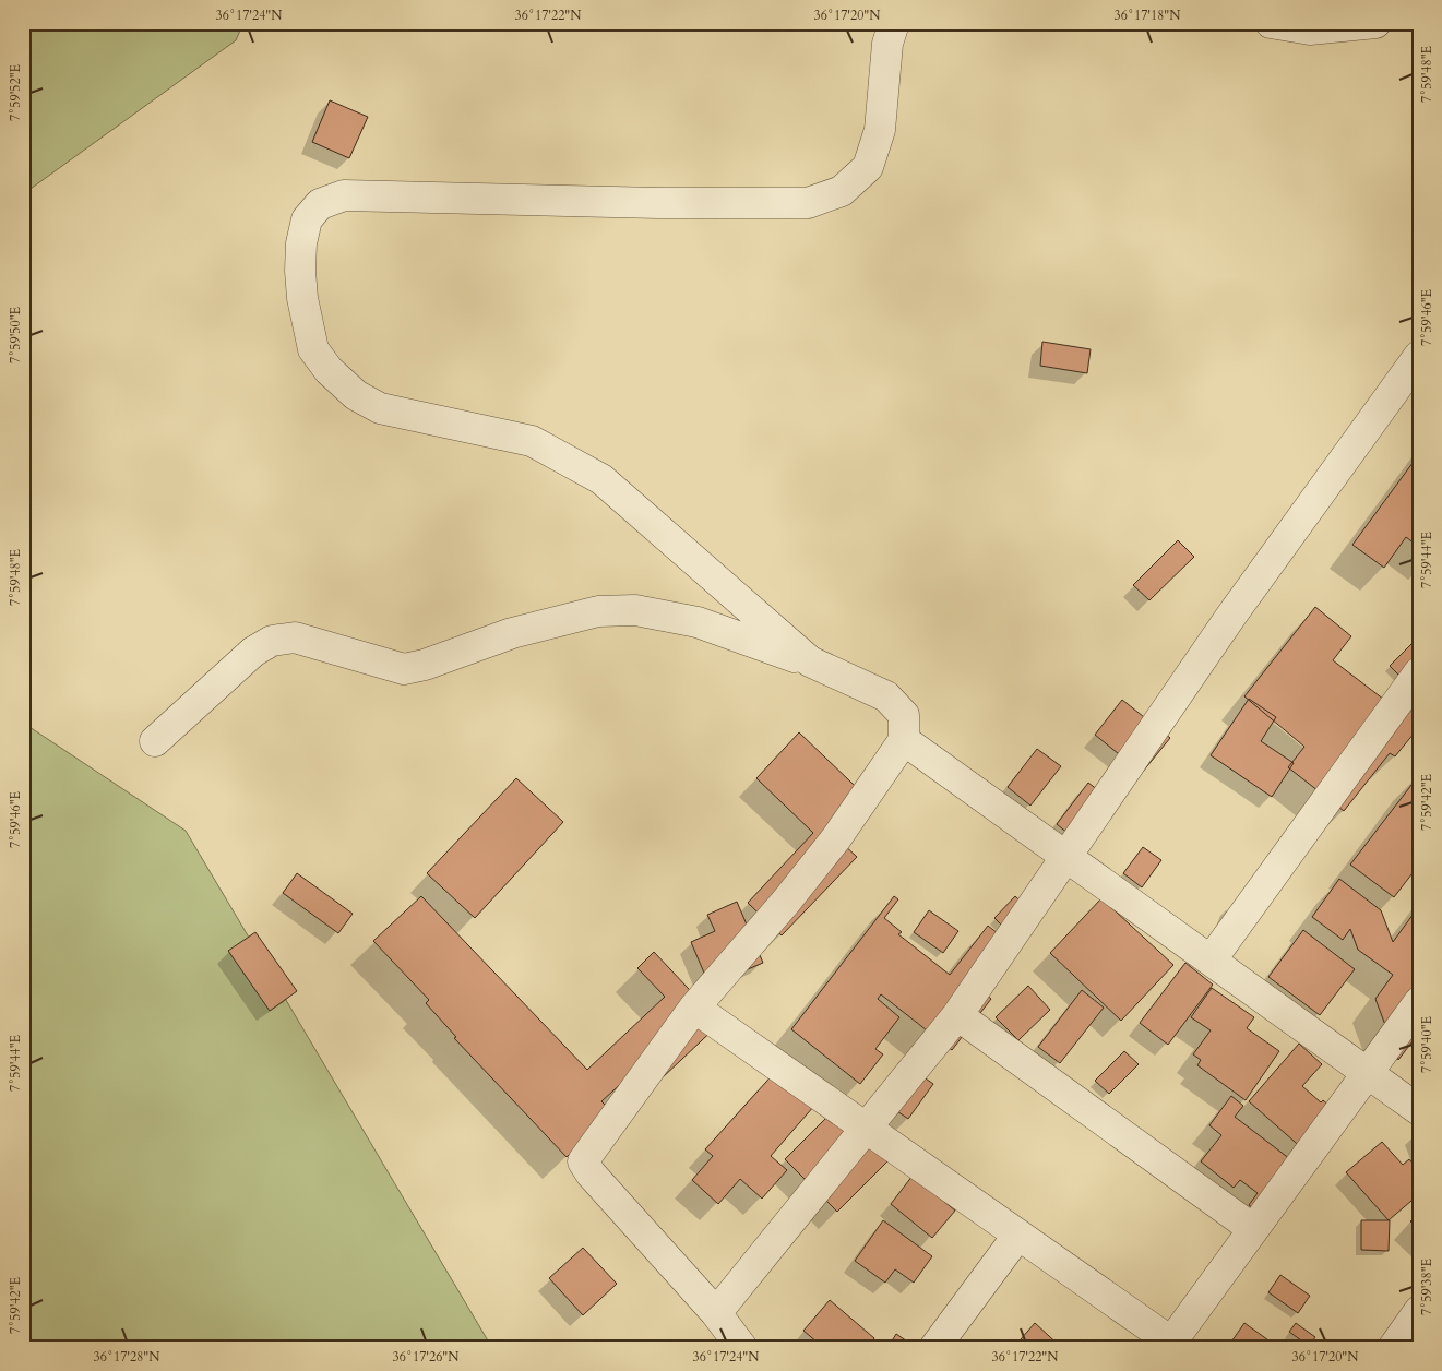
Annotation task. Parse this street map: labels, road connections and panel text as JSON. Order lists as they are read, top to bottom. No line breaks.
{"coordinates":["36°17'24\"N","36°17'22\"N","36°17'20\"N","36°17'18\"N","7°59'48\"E","7°59'52\"E","7°59'46\"E","7°59'50\"E","7°59'44\"E","7°59'42\"E","7°59'40\"E","7°59'38\"E","36°17'28\"N","36°17'26\"N"]}
